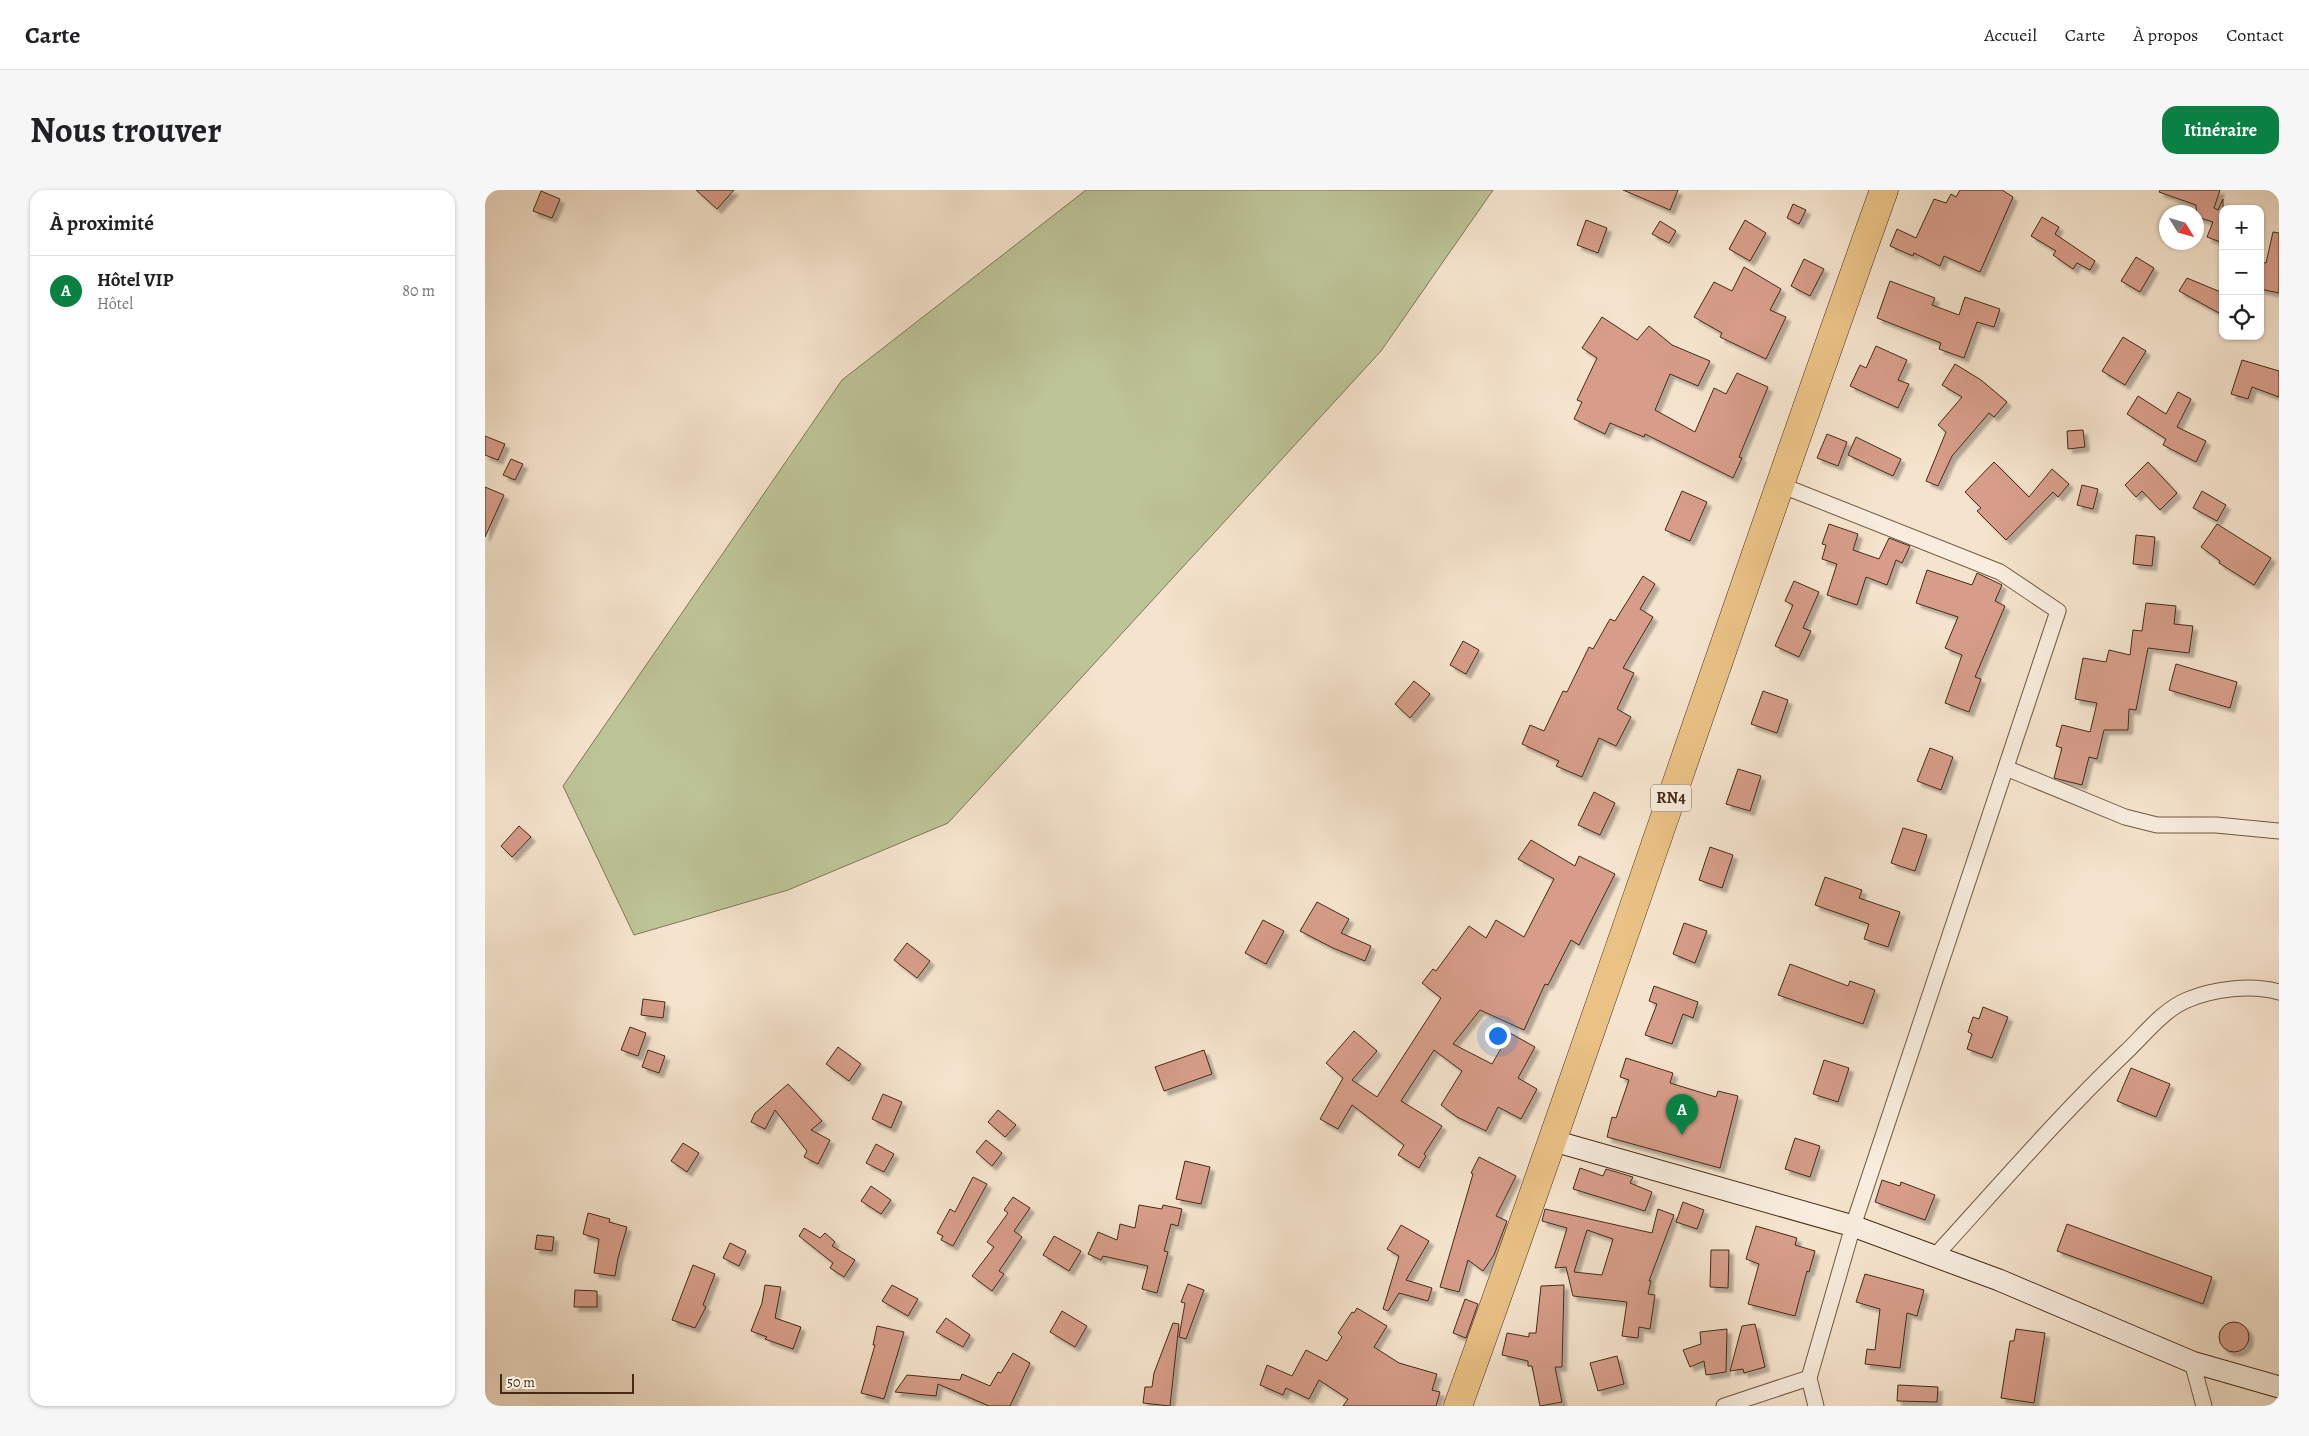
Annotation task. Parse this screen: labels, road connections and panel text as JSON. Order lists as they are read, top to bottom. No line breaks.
{"streets":{"highway":["RN4"]},"scale_bar":"50 m","north":"bottom right","page":{"header":"Carte","nav":["Accueil","Carte","À propos","Contact"],"title":"Nous trouver","buttons":"Itinéraire","heading":"À proximité","map_buttons":["+","−"],"list":[{"mark":"A","name":"Hôtel VIP","note":"Hôtel","value":"80 m"}],"pins":"A","scale":"50 m"}}
